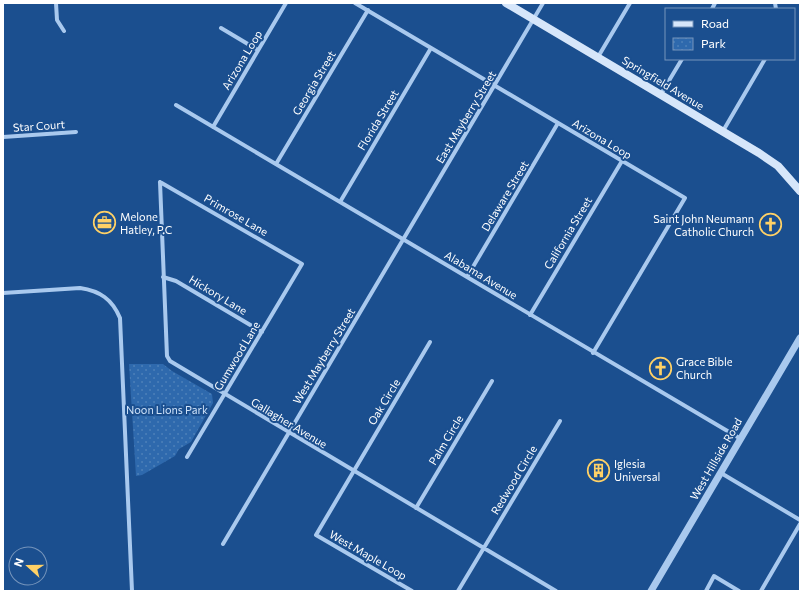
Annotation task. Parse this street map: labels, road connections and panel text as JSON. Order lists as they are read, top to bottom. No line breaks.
{"streets":{"main road":["Springfield Avenue"],"street":["Arizona Loop","Georgia Street","East Mayberry Street","Florida Street","Star Court","Delaware Street","Primrose Lane","California Street","Alabama Avenue","Hickory Lane","Gumwood Lane","West Mayberry Street","Oak Circle","Gallagher Avenue","Palm Circle","West Hillside Road","Redwood Circle","West Maple Loop"]},"crossings":[["Arizona Loop","Georgia Street"],["Arizona Loop","East Mayberry Street"],["Arizona Loop","Florida Street"],["Arizona Loop","Delaware Street"],["Arizona Loop","California Street"],["Arizona Loop","Alabama Avenue"],["Georgia Street","Alabama Avenue"],["Springfield Avenue","East Mayberry Street"],["East Mayberry Street","Alabama Avenue"],["East Mayberry Street","West Mayberry Street"],["Florida Street","Alabama Avenue"],["Delaware Street","Alabama Avenue"],["Primrose Lane","Gumwood Lane"],["Primrose Lane","Gallagher Avenue"],["California Street","Alabama Avenue"],["Alabama Avenue","West Mayberry Street"],["Alabama Avenue","West Hillside Road"],["Hickory Lane","Gumwood Lane"],["Hickory Lane","Gallagher Avenue"],["Gumwood Lane","Gallagher Avenue"],["West Mayberry Street","Gallagher Avenue"],["Oak Circle","Gallagher Avenue"],["Oak Circle","West Maple Loop"],["Gallagher Avenue","Palm Circle"],["Gallagher Avenue","Redwood Circle"],["Gallagher Avenue","West Maple Loop"]],"parks":["Noon Lions Park"],"places":{"office":["Melone Hatley, P.C"],"church":["Saint John Neumann Catholic Church","Grace Bible Church"],"building":["Iglesia Universal"]},"legend":["Road","Park"],"north":"left"}
